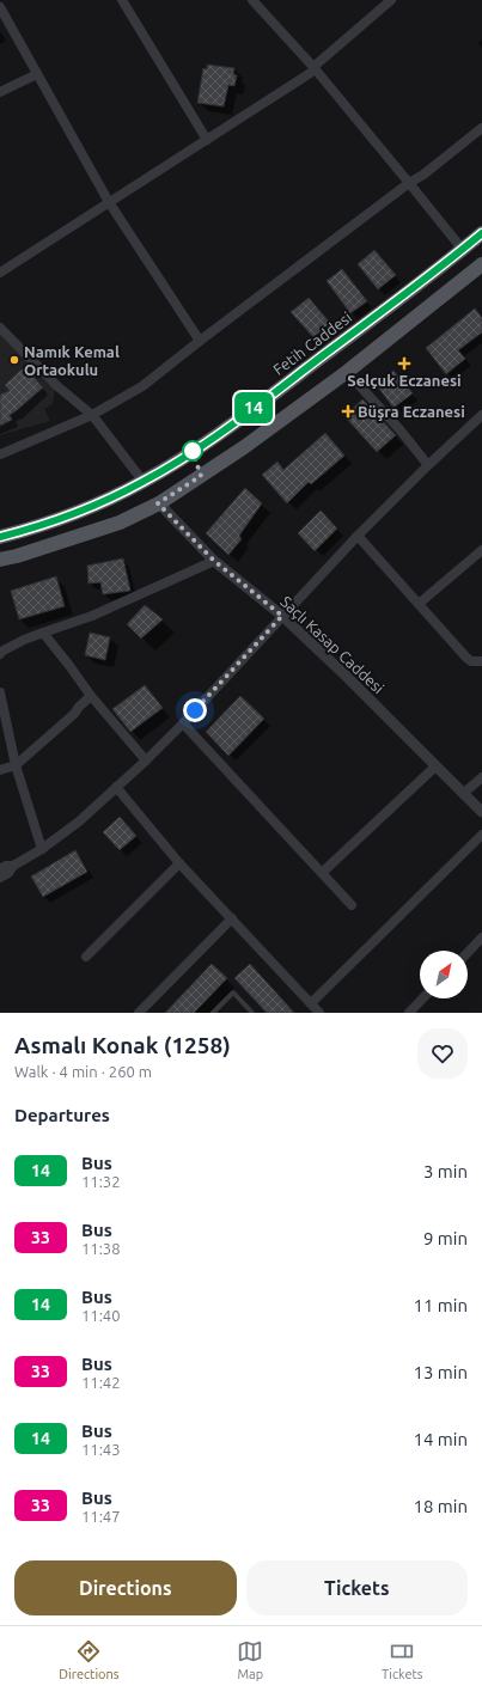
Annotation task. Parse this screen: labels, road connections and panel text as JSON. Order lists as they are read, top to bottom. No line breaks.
{"streets":{"main road":["Fetih Caddesi"],"street":["Saçlı Kasap Caddesi"]},"places":{"other":["Namık Kemal Ortaokulu"],"health":["Selçuk Eczanesi","Büşra Eczanesi"]},"lines":["bus line 14"],"north":"top right","page":{"on_map":"14","heading":[["Asmalı Konak (1258)","Walk · 4 min · 260 m"],"Departures"],"list":[{"mark":"14","name":"Bus","note":"11:32","value":"3 min"},{"mark":"33","name":"Bus","note":"11:38","value":"9 min"},{"mark":"14","name":"Bus","note":"11:40","value":"11 min"},{"mark":"33","name":"Bus","note":"11:42","value":"13 min"},{"mark":"14","name":"Bus","note":"11:43","value":"14 min"},{"mark":"33","name":"Bus","note":"11:47","value":"18 min"}],"buttons":["Directions","Tickets"],"tabs":["Directions","Map","Tickets"]}}
